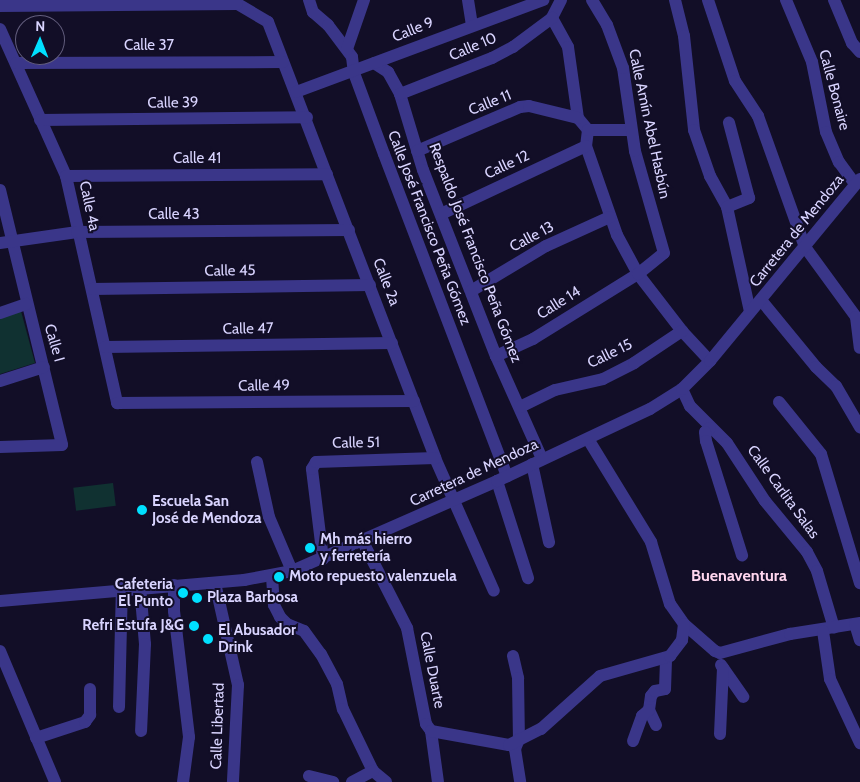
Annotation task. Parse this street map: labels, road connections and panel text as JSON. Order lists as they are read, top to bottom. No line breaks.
{"streets":{"street":["Calle 9","Calle 37","Calle 10","Calle Bonaire","Calle 39","Calle 11","Calle Amín Abel Hasbún","Calle 41","Calle 12","Calle 4a","Calle 43","Calle José Francisco Peña Gómez","Carretera de Mendoza","Calle 13","Respaldo José Francisco Peña Gómez","Calle 45","Calle 2a","Calle 14","Calle 47","Calle I","Calle 15","Calle 49","Calle 51","Calle Carlita Salas","Calle Duarte","Calle Libertad"]},"crossings":[["Calle 9","Calle José Francisco Peña Gómez"],["Calle 9","Respaldo José Francisco Peña Gómez"],["Calle 9","Calle 2a"],["Calle 37","Calle 2a"],["Calle 10","Respaldo José Francisco Peña Gómez"],["Calle Bonaire","Carretera de Mendoza"],["Calle 39","Calle 4a"],["Calle 39","Calle 2a"],["Calle 11","Respaldo José Francisco Peña Gómez"],["Calle Amín Abel Hasbún","Calle 14"],["Calle 41","Calle 4a"],["Calle 41","Calle 2a"],["Calle 12","Respaldo José Francisco Peña Gómez"],["Calle 4a","Calle 43"],["Calle 4a","Calle 45"],["Calle 4a","Calle 47"],["Calle 4a","Calle 49"],["Calle 43","Calle 2a"],["Calle 43","Calle I"],["Calle José Francisco Peña Gómez","Carretera de Mendoza"],["Carretera de Mendoza","Respaldo José Francisco Peña Gómez"],["Carretera de Mendoza","Calle 2a"],["Carretera de Mendoza","Calle 51"],["Carretera de Mendoza","Calle Carlita Salas"],["Carretera de Mendoza","Calle Duarte"],["Carretera de Mendoza","Calle Libertad"],["Calle 13","Respaldo José Francisco Peña Gómez"],["Respaldo José Francisco Peña Gómez","Calle 14"],["Respaldo José Francisco Peña Gómez","Calle 15"],["Calle 45","Calle 2a"],["Calle 2a","Calle 47"],["Calle 2a","Calle 49"],["Calle 2a","Calle 51"]],"districts":["Buenaventura"],"places":["Escuela San José de Mendoza","Mh más hierro y ferretería","Moto repuesto valenzuela","Cafeteria El Punto","Plaza Barbosa","Refri Estufa J&G","El Abusador Drink"],"north":"top"}
